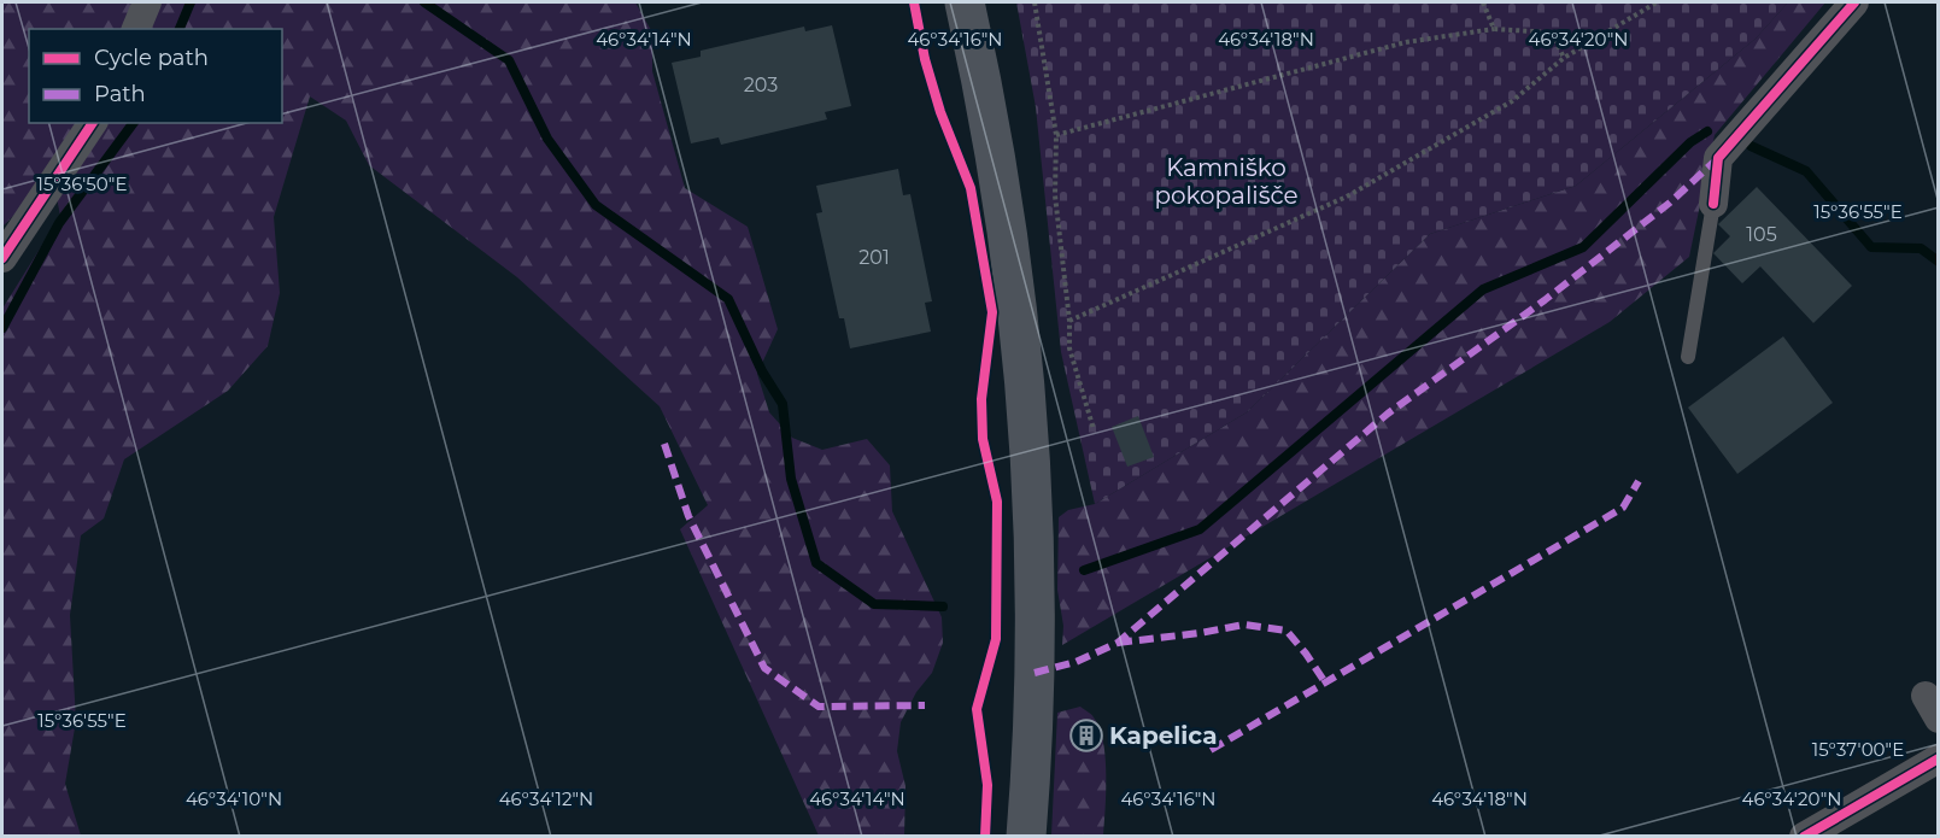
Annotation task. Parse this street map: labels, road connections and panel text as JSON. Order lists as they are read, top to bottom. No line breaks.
{"parks":["Kamniško pokopališče"],"places":{"building":["Kapelica"]},"house_numbers":["203","105","201"],"legend":["Cycle path","Path"],"coordinates":["46°34'14\"N","46°34'16\"N","46°34'18\"N","46°34'20\"N","15°36'50\"E","15°36'55\"E","15°37'00\"E","46°34'10\"N","46°34'12\"N"]}
